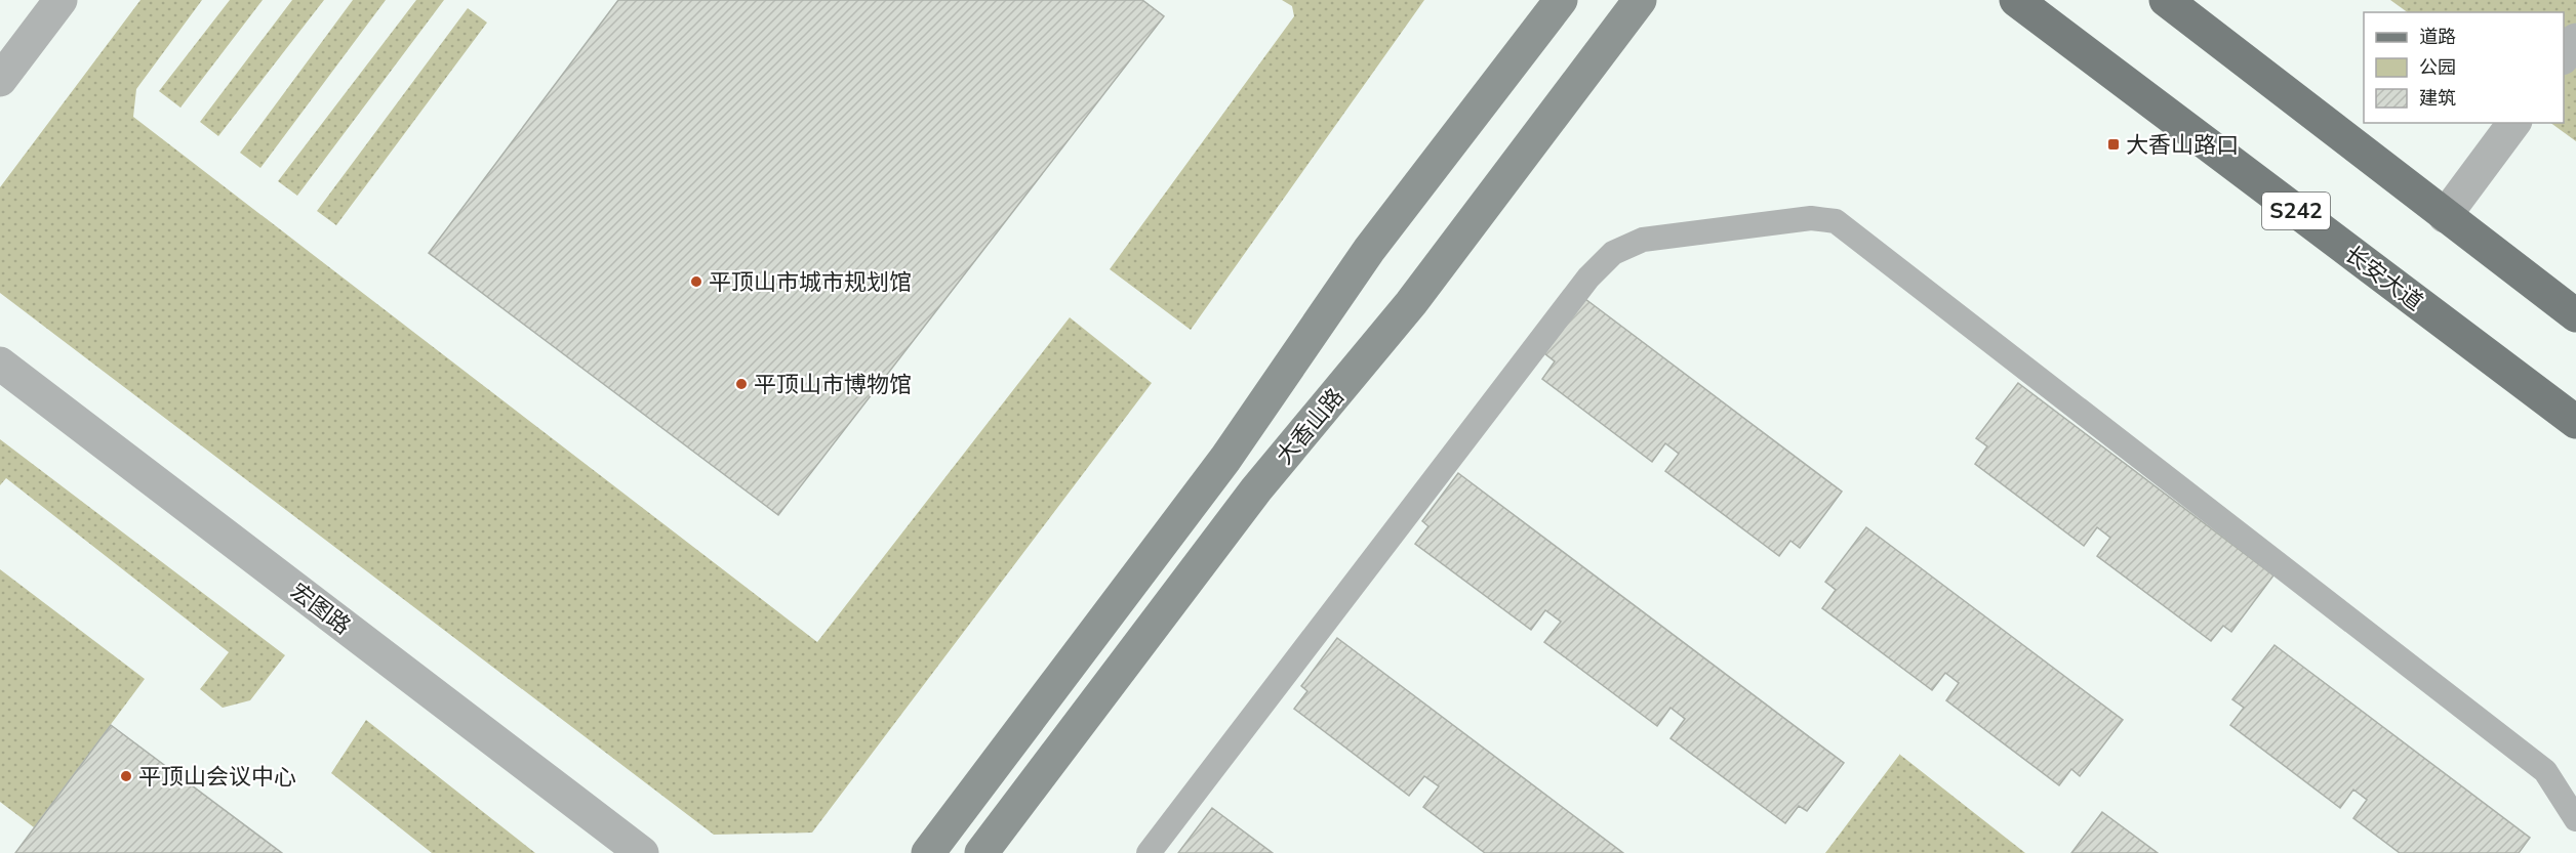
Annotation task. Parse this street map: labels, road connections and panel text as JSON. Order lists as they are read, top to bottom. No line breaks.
{"streets":{"main road":["S242","长安大道","大香山路"],"street":["宏图路"]},"places":{"transit":["大香山路口"],"other":["平顶山市城市规划馆","平顶山市博物馆","平顶山会议中心"]},"legend":["道路","公园","建筑"]}
